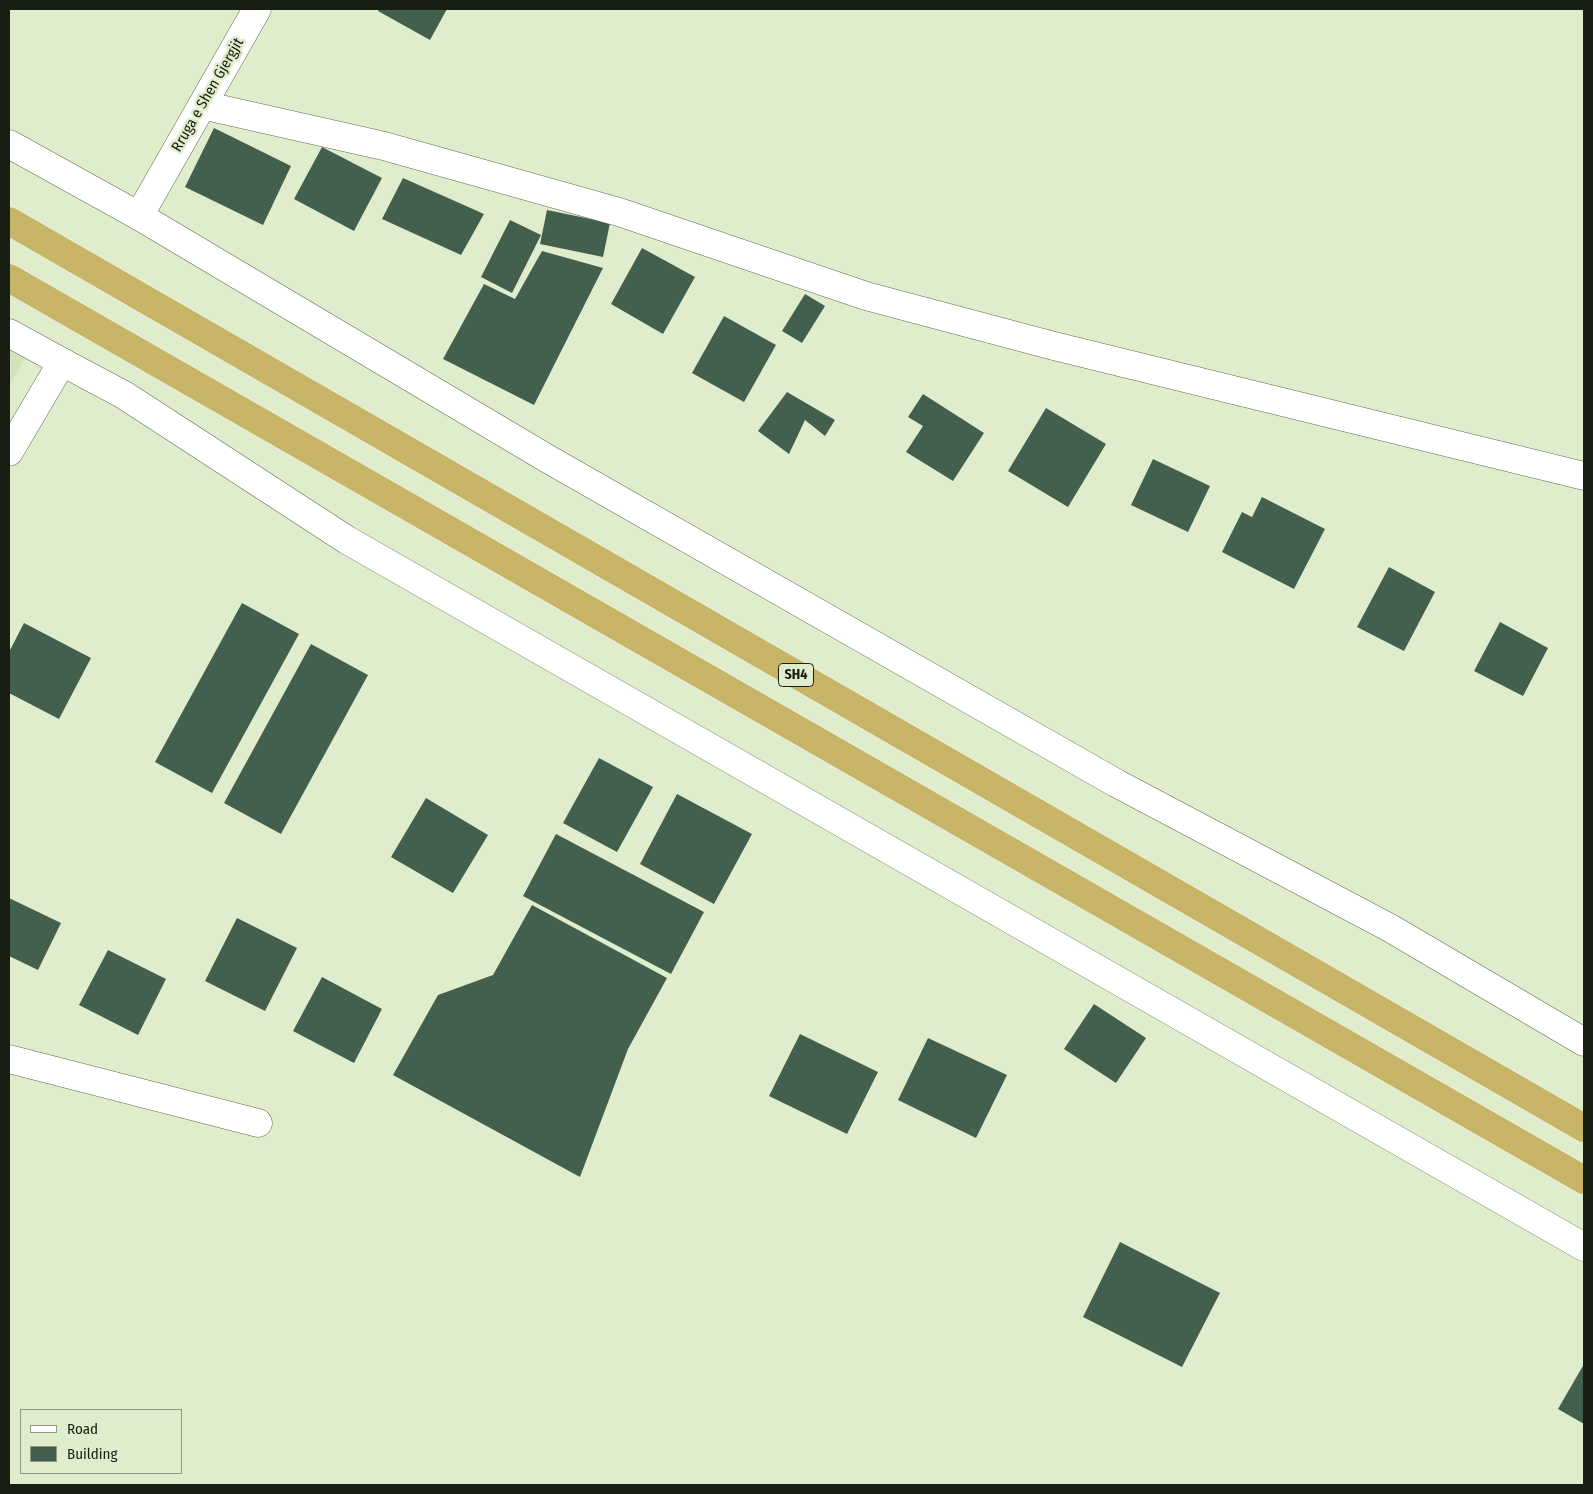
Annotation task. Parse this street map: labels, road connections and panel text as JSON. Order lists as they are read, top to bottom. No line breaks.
{"streets":{"highway":["SH4"],"street":["Rruga e Shen Gjergjit"]},"legend":["Road","Building"]}
